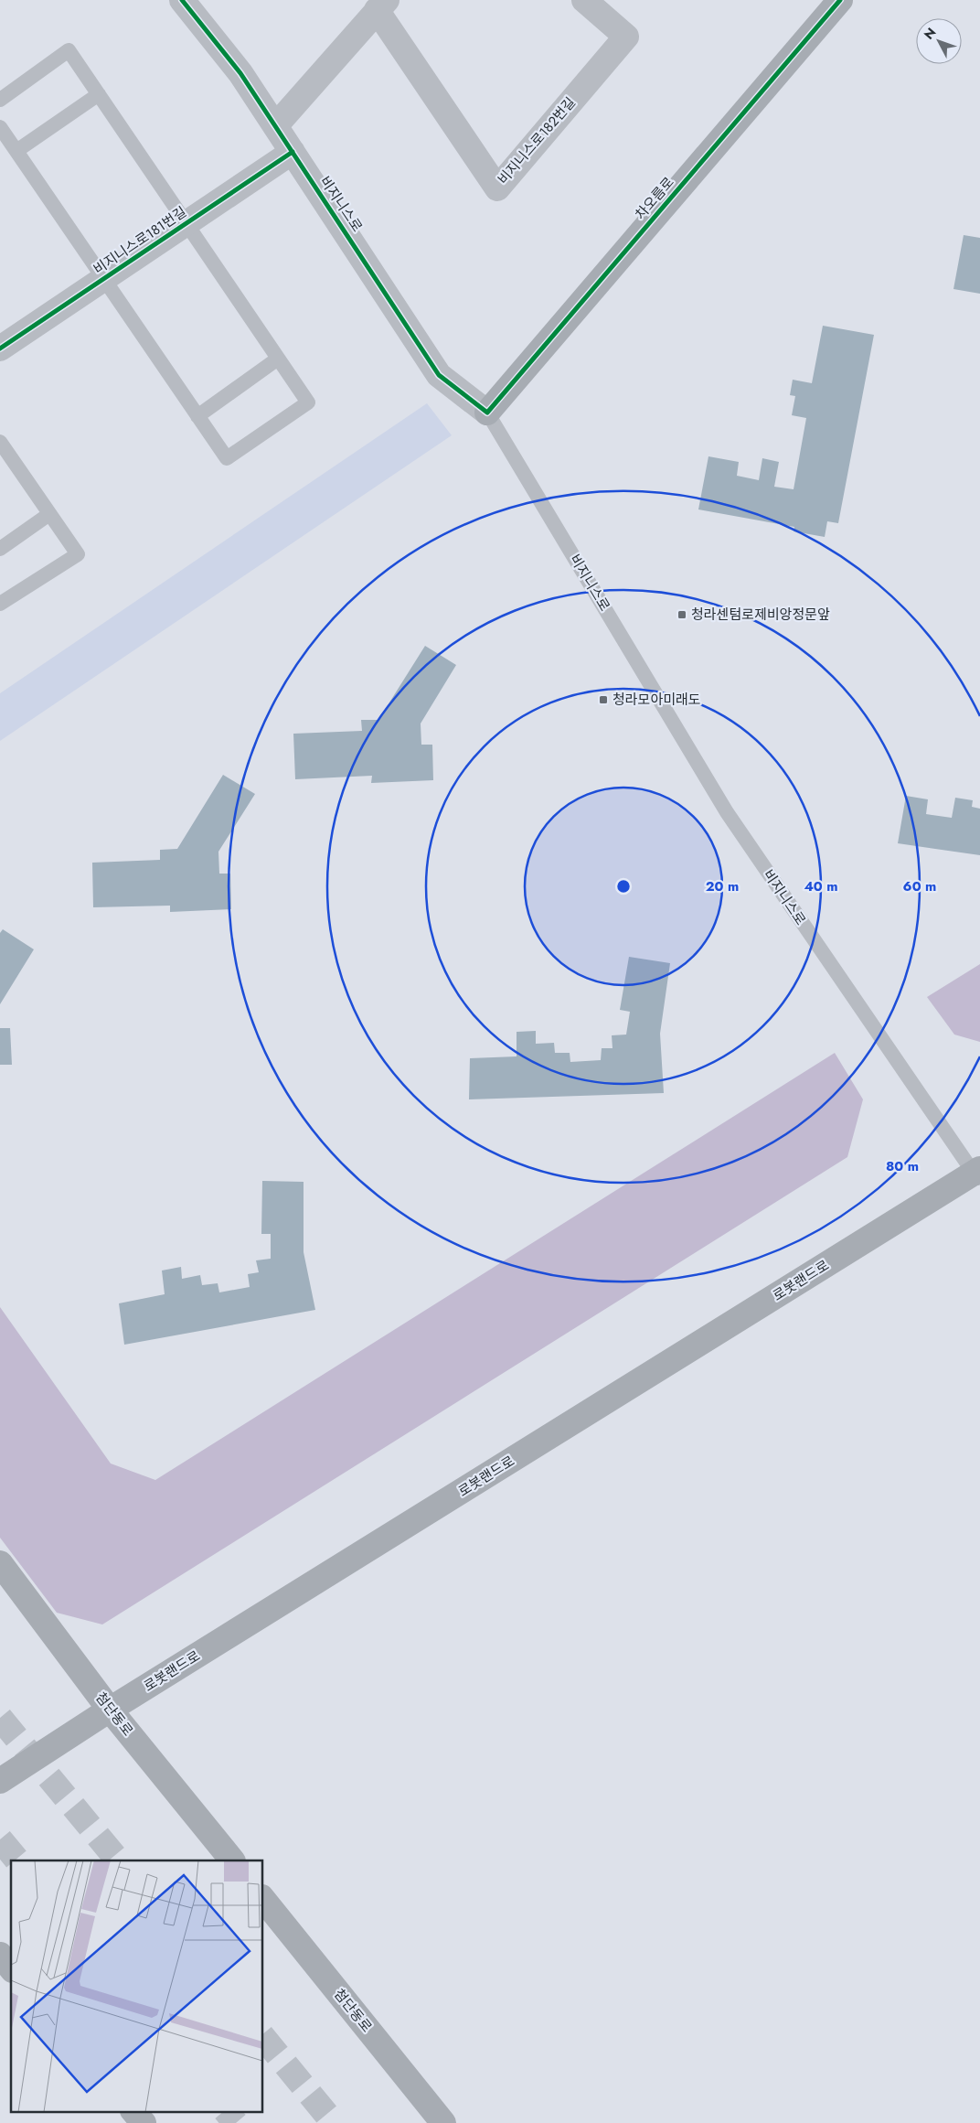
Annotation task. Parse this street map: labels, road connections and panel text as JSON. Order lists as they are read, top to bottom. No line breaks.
{"streets":{"main road":["차오름로","로봇랜드로","첨단동로"],"street":["비지니스로182번길","비지니스로","비지니스로181번길"]},"crossings":[["비지니스로182번길","비지니스로"],["차오름로","비지니스로"],["비지니스로","비지니스로181번길"],["비지니스로","로봇랜드로"],["로봇랜드로","첨단동로"]],"places":{"transit":["청라센텀로제비앙정문앞","청라모아미래도"]},"north":"top left","rings":["20 m","40 m","60 m","80 m"]}
